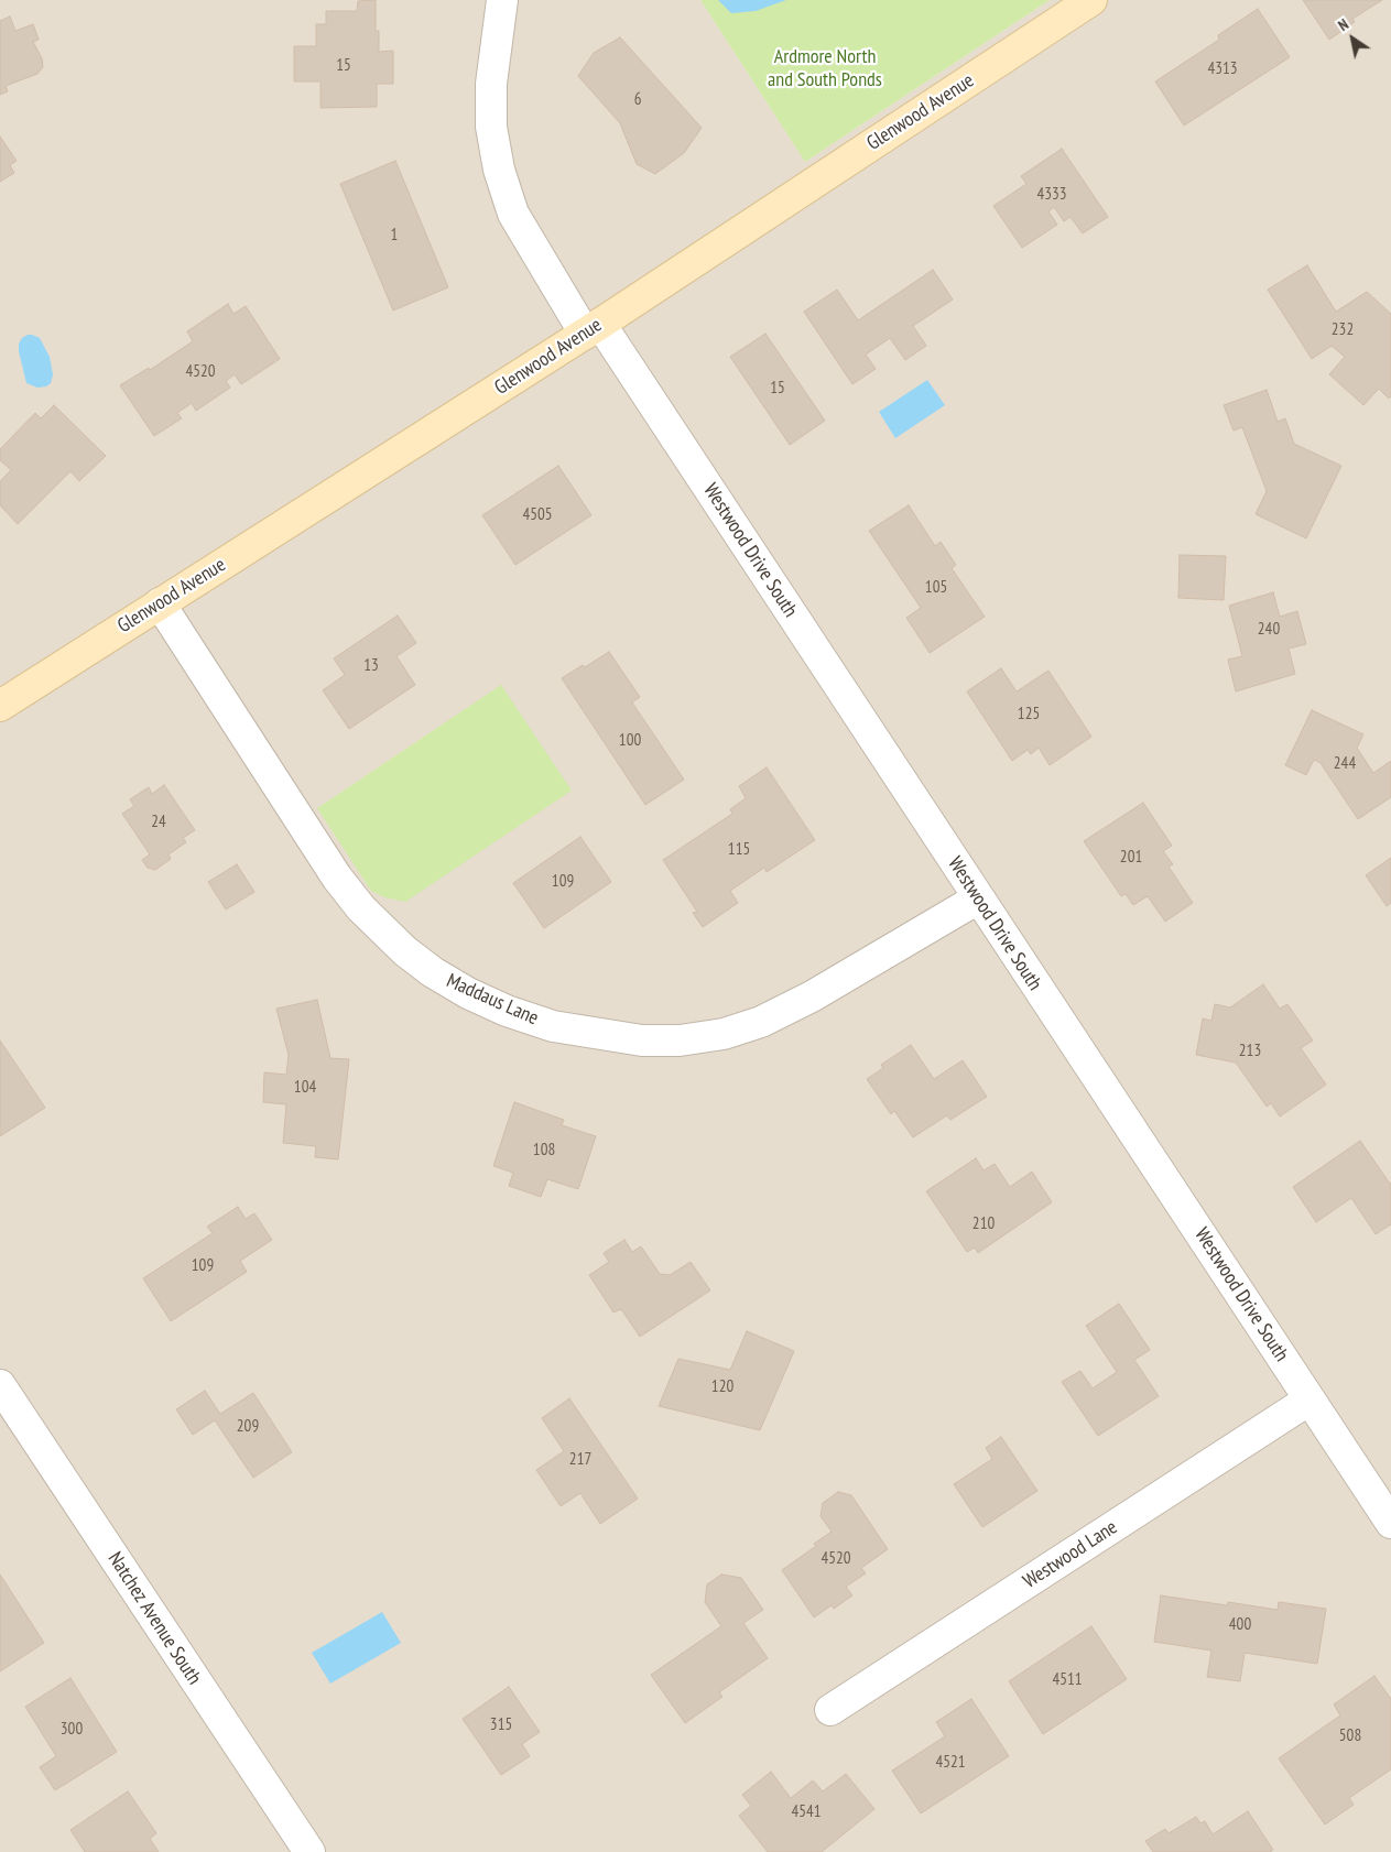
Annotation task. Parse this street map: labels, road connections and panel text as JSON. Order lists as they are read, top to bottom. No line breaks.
{"streets":{"street":["Glenwood Avenue","Westwood Drive South","Maddaus Lane","Westwood Lane","Natchez Avenue South"]},"crossings":[["Glenwood Avenue","Westwood Drive South"],["Glenwood Avenue","Maddaus Lane"],["Westwood Drive South","Maddaus Lane"],["Westwood Drive South","Westwood Lane"]],"parks":["Ardmore North and South Ponds"],"house_numbers":["15","4313","6","4333","1","232","4520","15","4505","105","240","13","125","100","244","24","115","201","109","213","104","108","210","109","120","209","217","4520","400","4511","315","300","508","4521","4541"],"north":"top left"}
